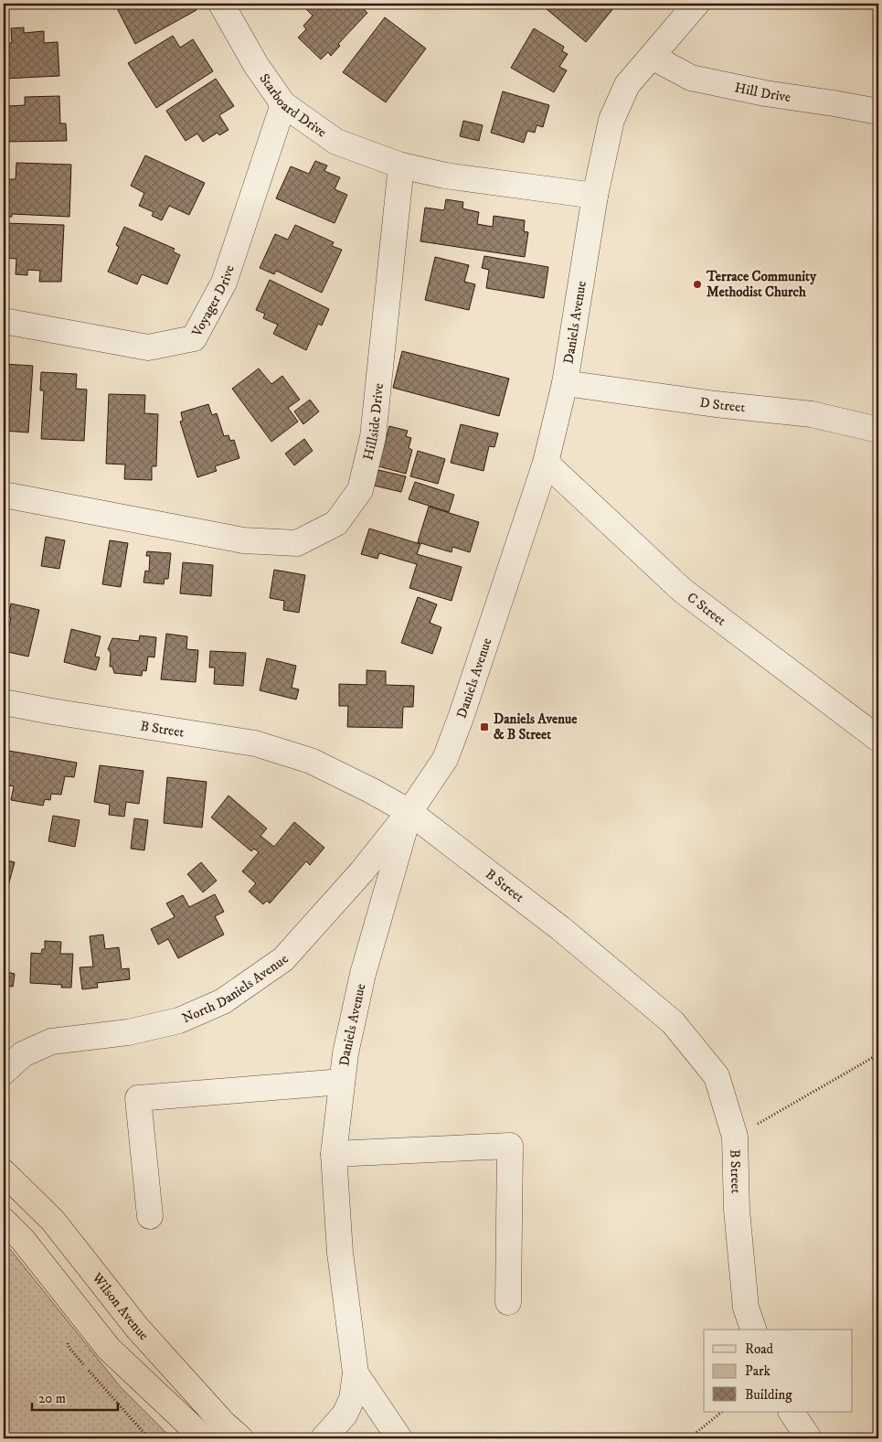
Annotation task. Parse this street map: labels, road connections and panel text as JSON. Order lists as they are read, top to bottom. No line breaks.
{"streets":{"main road":["Wilson Avenue"],"street":["Hill Drive","Starboard Drive","Voyager Drive","Daniels Avenue","D Street","Hillside Drive","C Street","B Street","North Daniels Avenue"]},"crossings":[["Hill Drive","Daniels Avenue"],["Starboard Drive","Voyager Drive"],["Starboard Drive","Hillside Drive"],["Daniels Avenue","D Street"],["Daniels Avenue","C Street"],["Daniels Avenue","B Street"],["Daniels Avenue","North Daniels Avenue"],["B Street","North Daniels Avenue"]],"places":{"other":["Terrace Community Methodist Church"],"transit":["Daniels Avenue & B Street"]},"legend":["Road","Park","Building"],"scale_bar":"20 m"}
